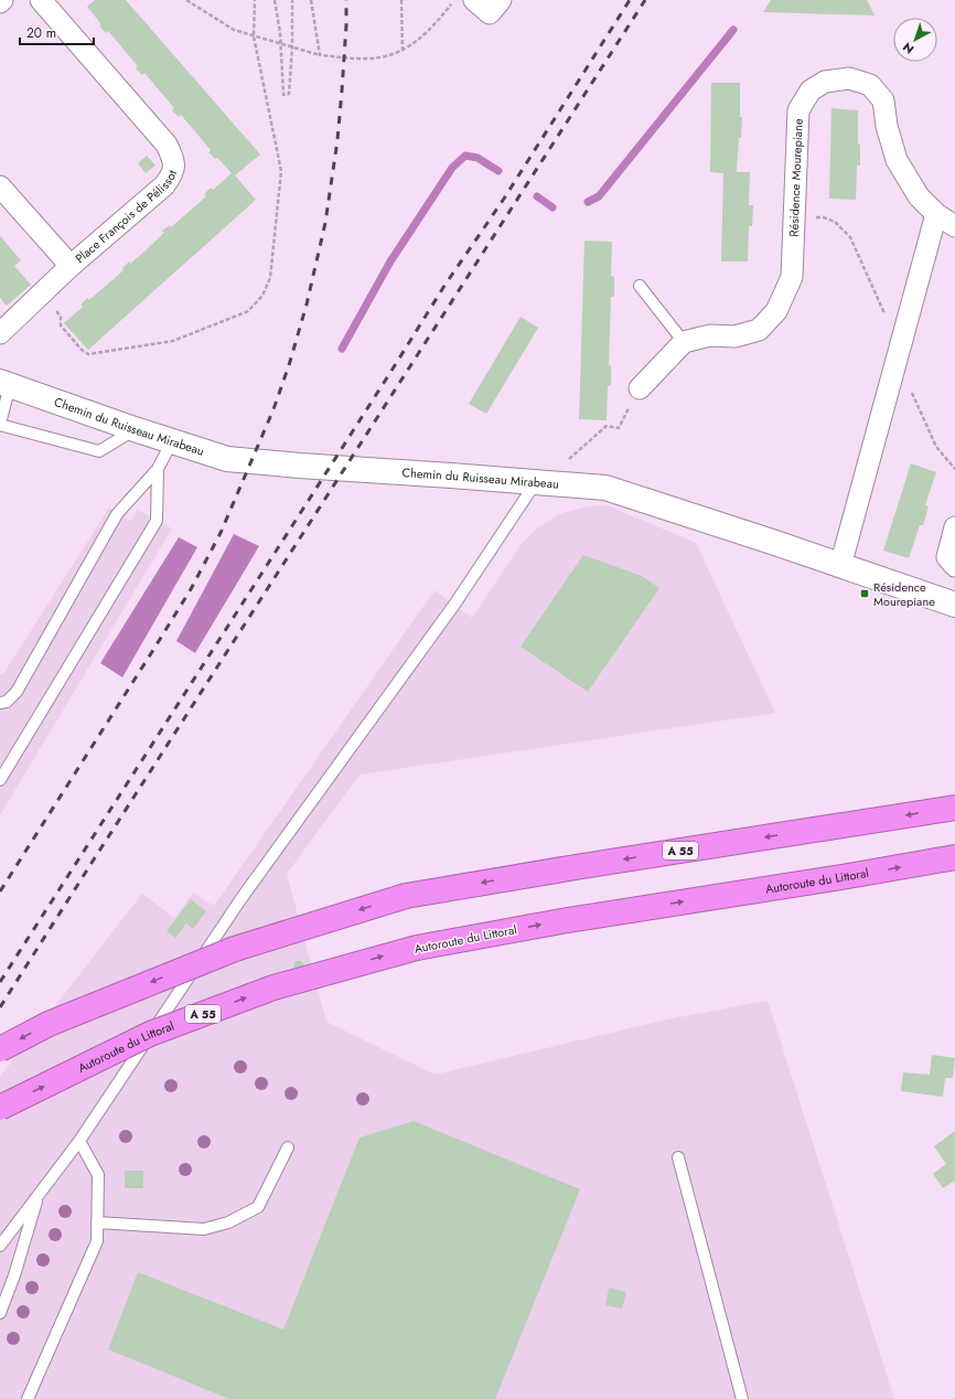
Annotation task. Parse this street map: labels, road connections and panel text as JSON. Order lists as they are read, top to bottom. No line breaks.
{"streets":{"highway":["A 55","Autoroute du Littoral"],"street":["Résidence Mourepiane","Place François de Pélissot","Chemin du Ruisseau Mirabeau"]},"places":{"transit":["Résidence Mourepiane"]},"scale_bar":"20 m","north":"bottom left"}
